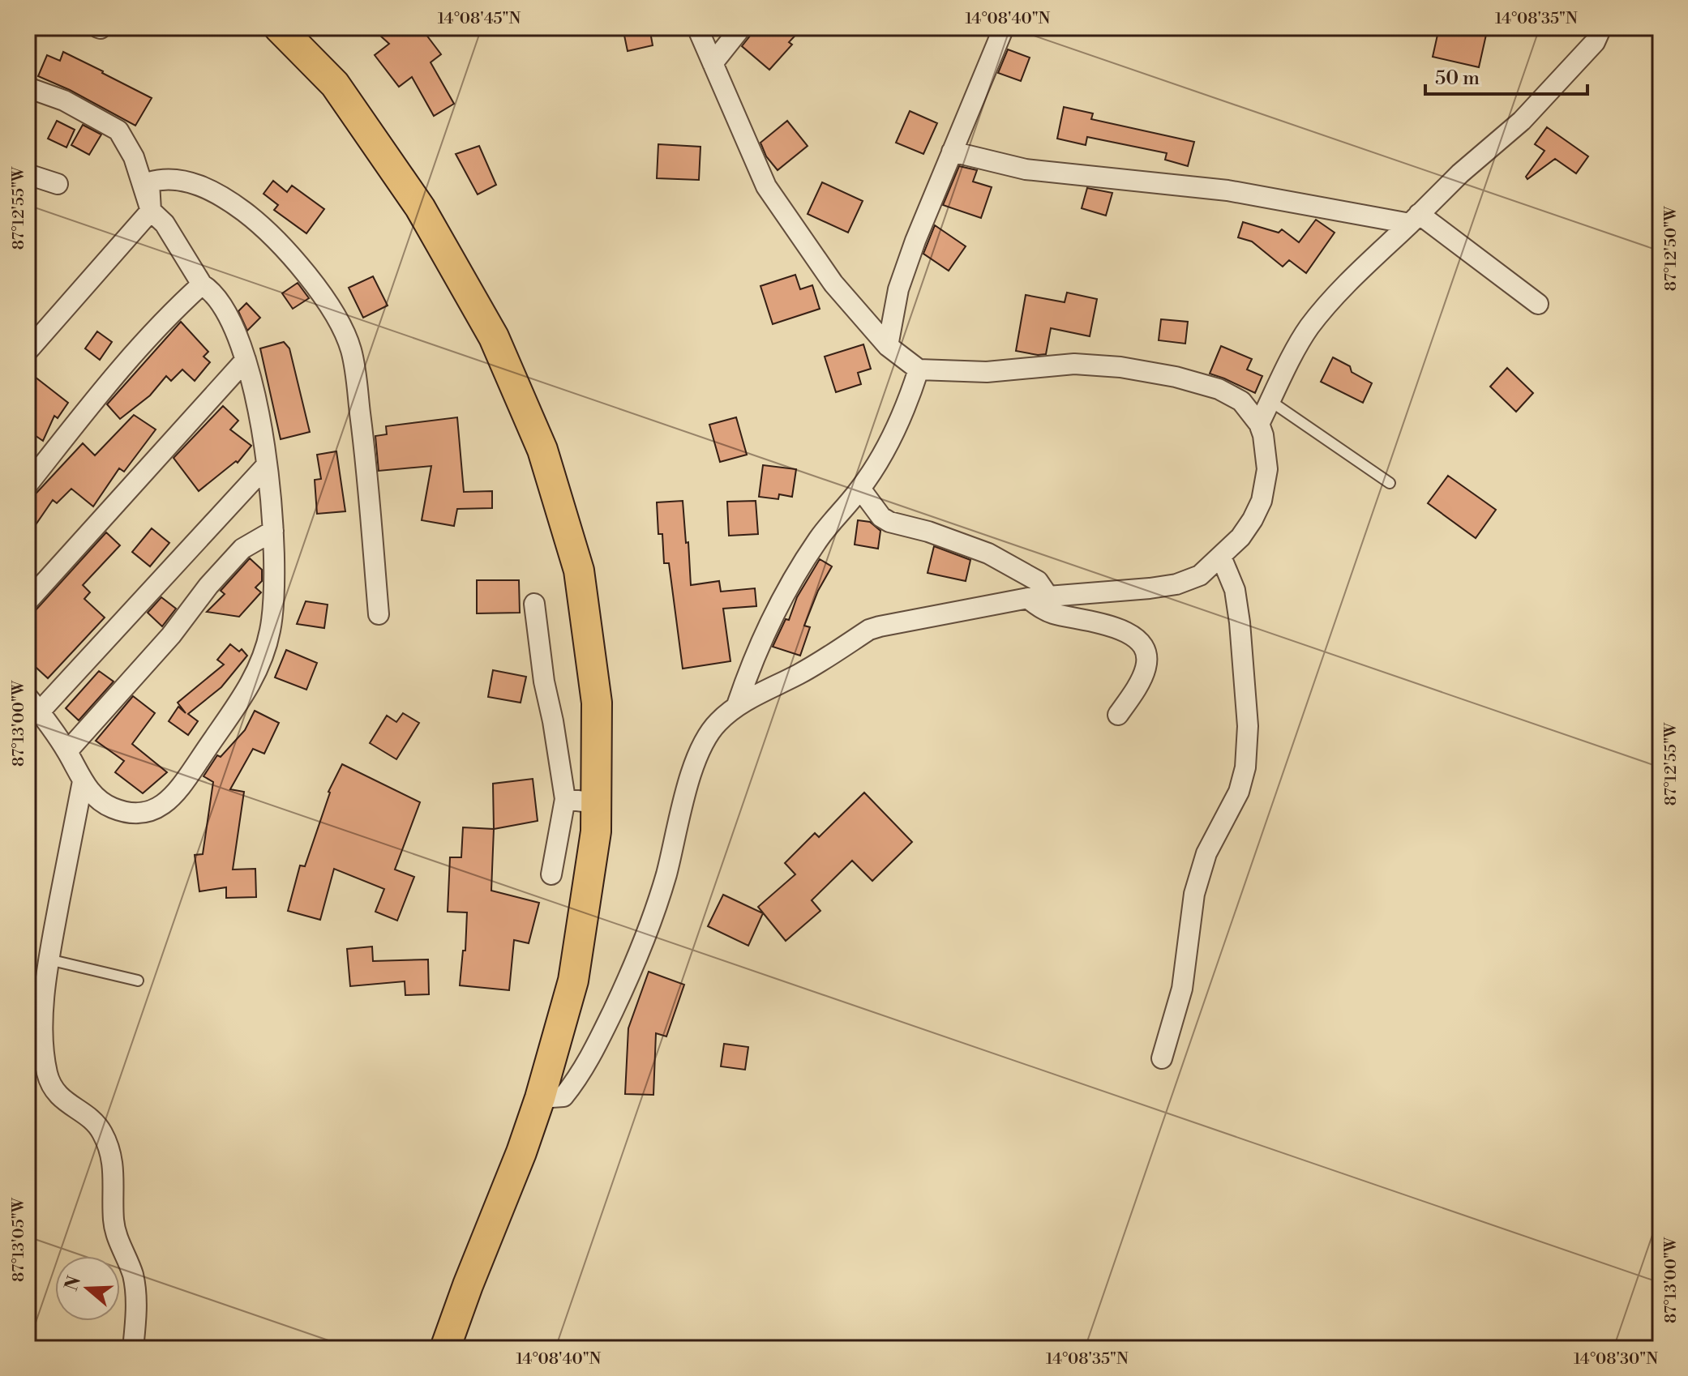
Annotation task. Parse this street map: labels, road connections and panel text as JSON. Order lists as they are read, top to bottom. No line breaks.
{"scale_bar":"50 m","north":"left","coordinates":["14°08'45\"N","14°08'40\"N","14°08'35\"N","87°12'55\"W","87°12'50\"W","87°13'00\"W","87°13'05\"W","14°08'30\"N"]}
